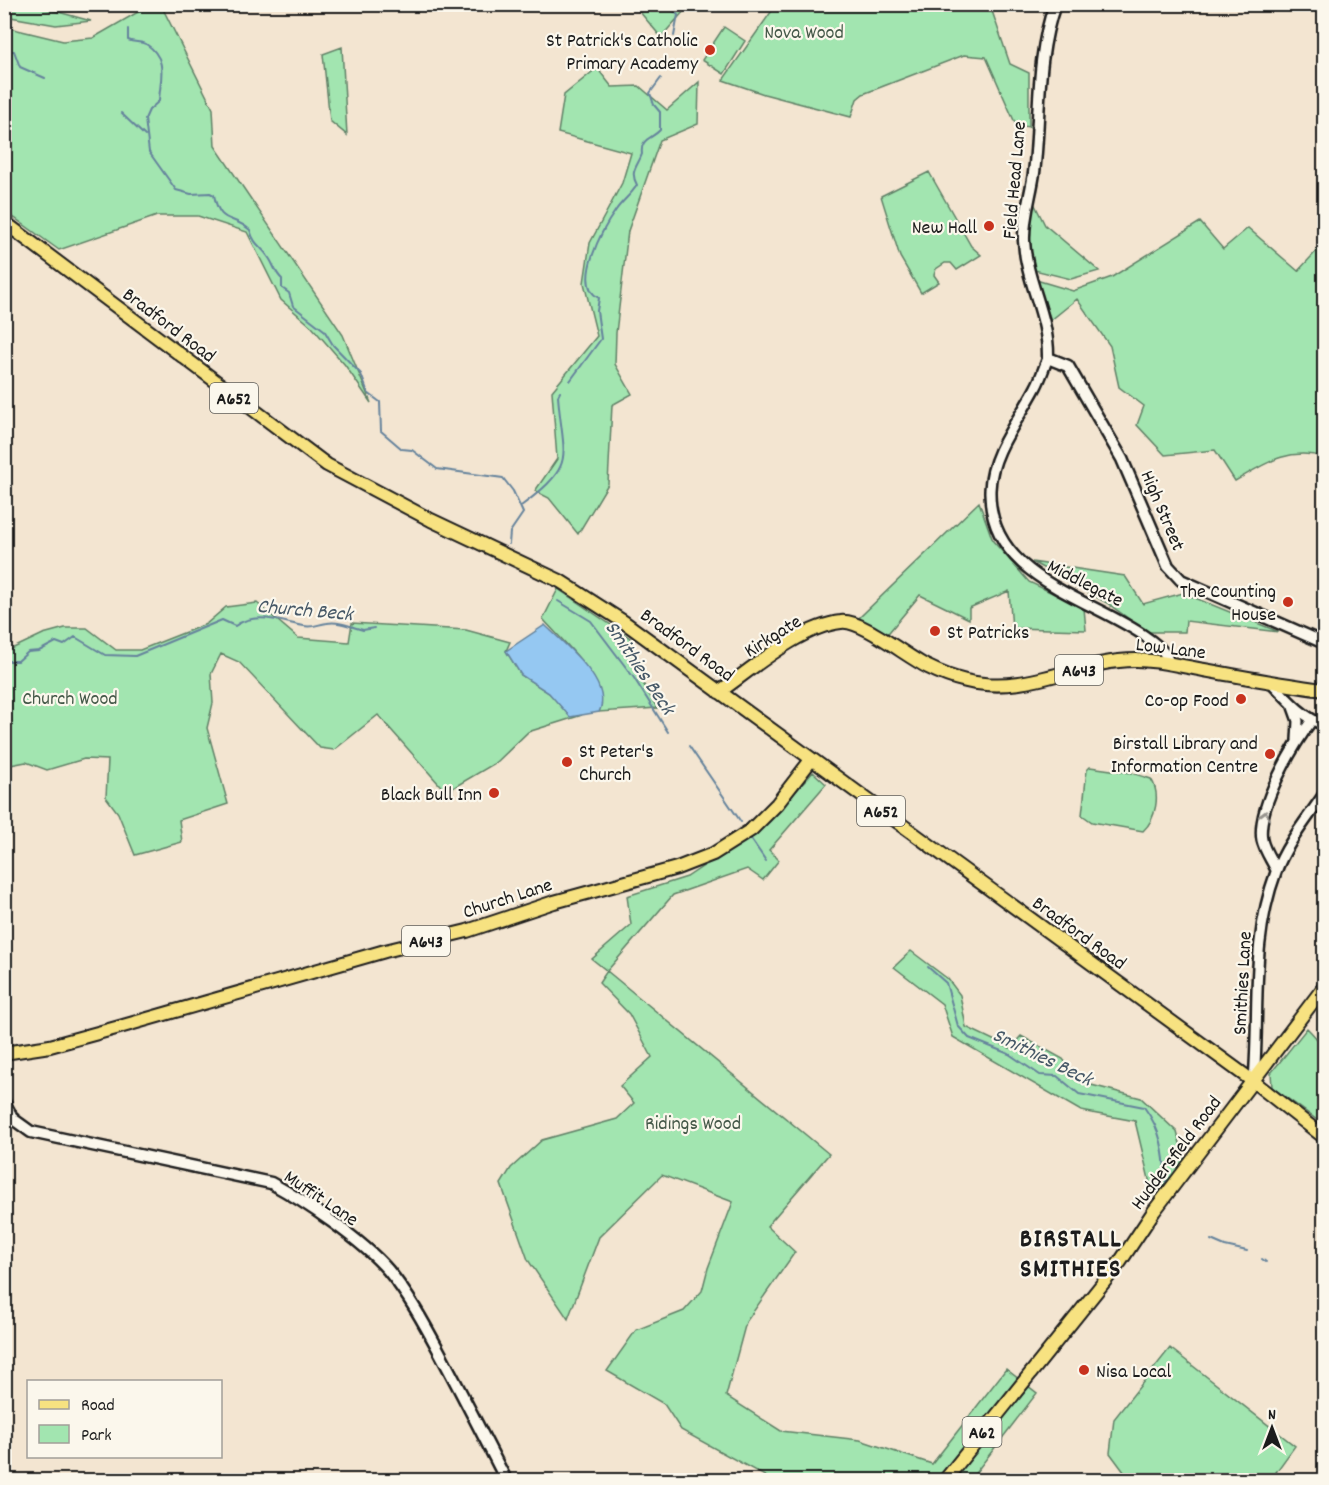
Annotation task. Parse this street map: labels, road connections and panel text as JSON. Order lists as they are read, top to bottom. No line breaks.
{"streets":{"main road":["Field Head Lane","Bradford Road","A652","High Street","Kirkgate","Low Lane","A643","Church Lane","Huddersfield Road","Muffit Lane","A62"],"street":["Middlegate","Smithies Lane"]},"crossings":[["Field Head Lane","High Street"],["Field Head Lane","Middlegate"],["Bradford Road","Kirkgate"],["Bradford Road","Church Lane"],["Bradford Road","Smithies Lane"],["Bradford Road","Huddersfield Road"],["High Street","Middlegate"],["Middlegate","Low Lane"],["Kirkgate","Low Lane"],["Smithies Lane","Huddersfield Road"]],"districts":["BIRSTALL SMITHIES"],"water":["Church Beck","Smithies Beck"],"parks":["Nova Wood","Church Wood","Ridings Wood"],"places":["St Patrick's Catholic Primary Academy","New Hall","The Counting House","St Patricks","Co-op Food","Birstall Library and Information Centre","St Peter's Church","Black Bull Inn","Nisa Local"],"legend":["Road","Park"],"north":"top"}
